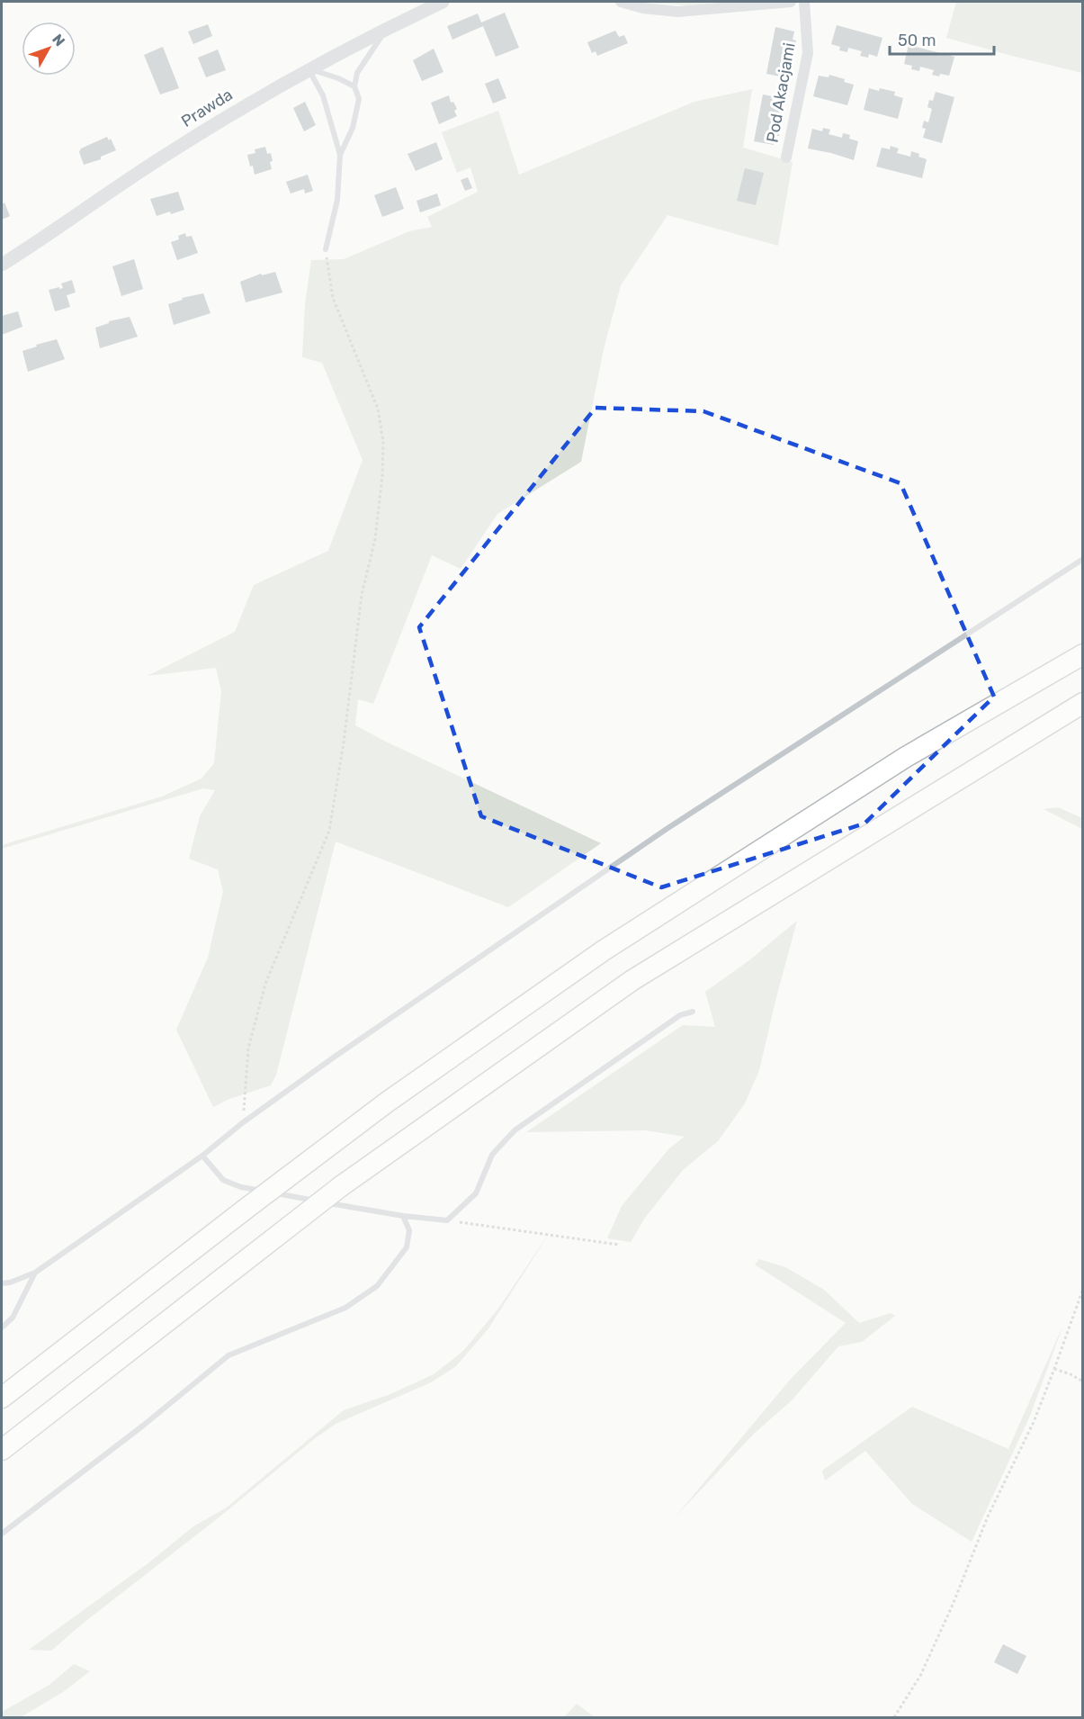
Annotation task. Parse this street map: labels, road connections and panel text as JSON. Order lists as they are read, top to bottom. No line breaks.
{"streets":{"street":["Pod Akacjami","Prawda"]},"scale_bar":"50 m","north":"top right"}
